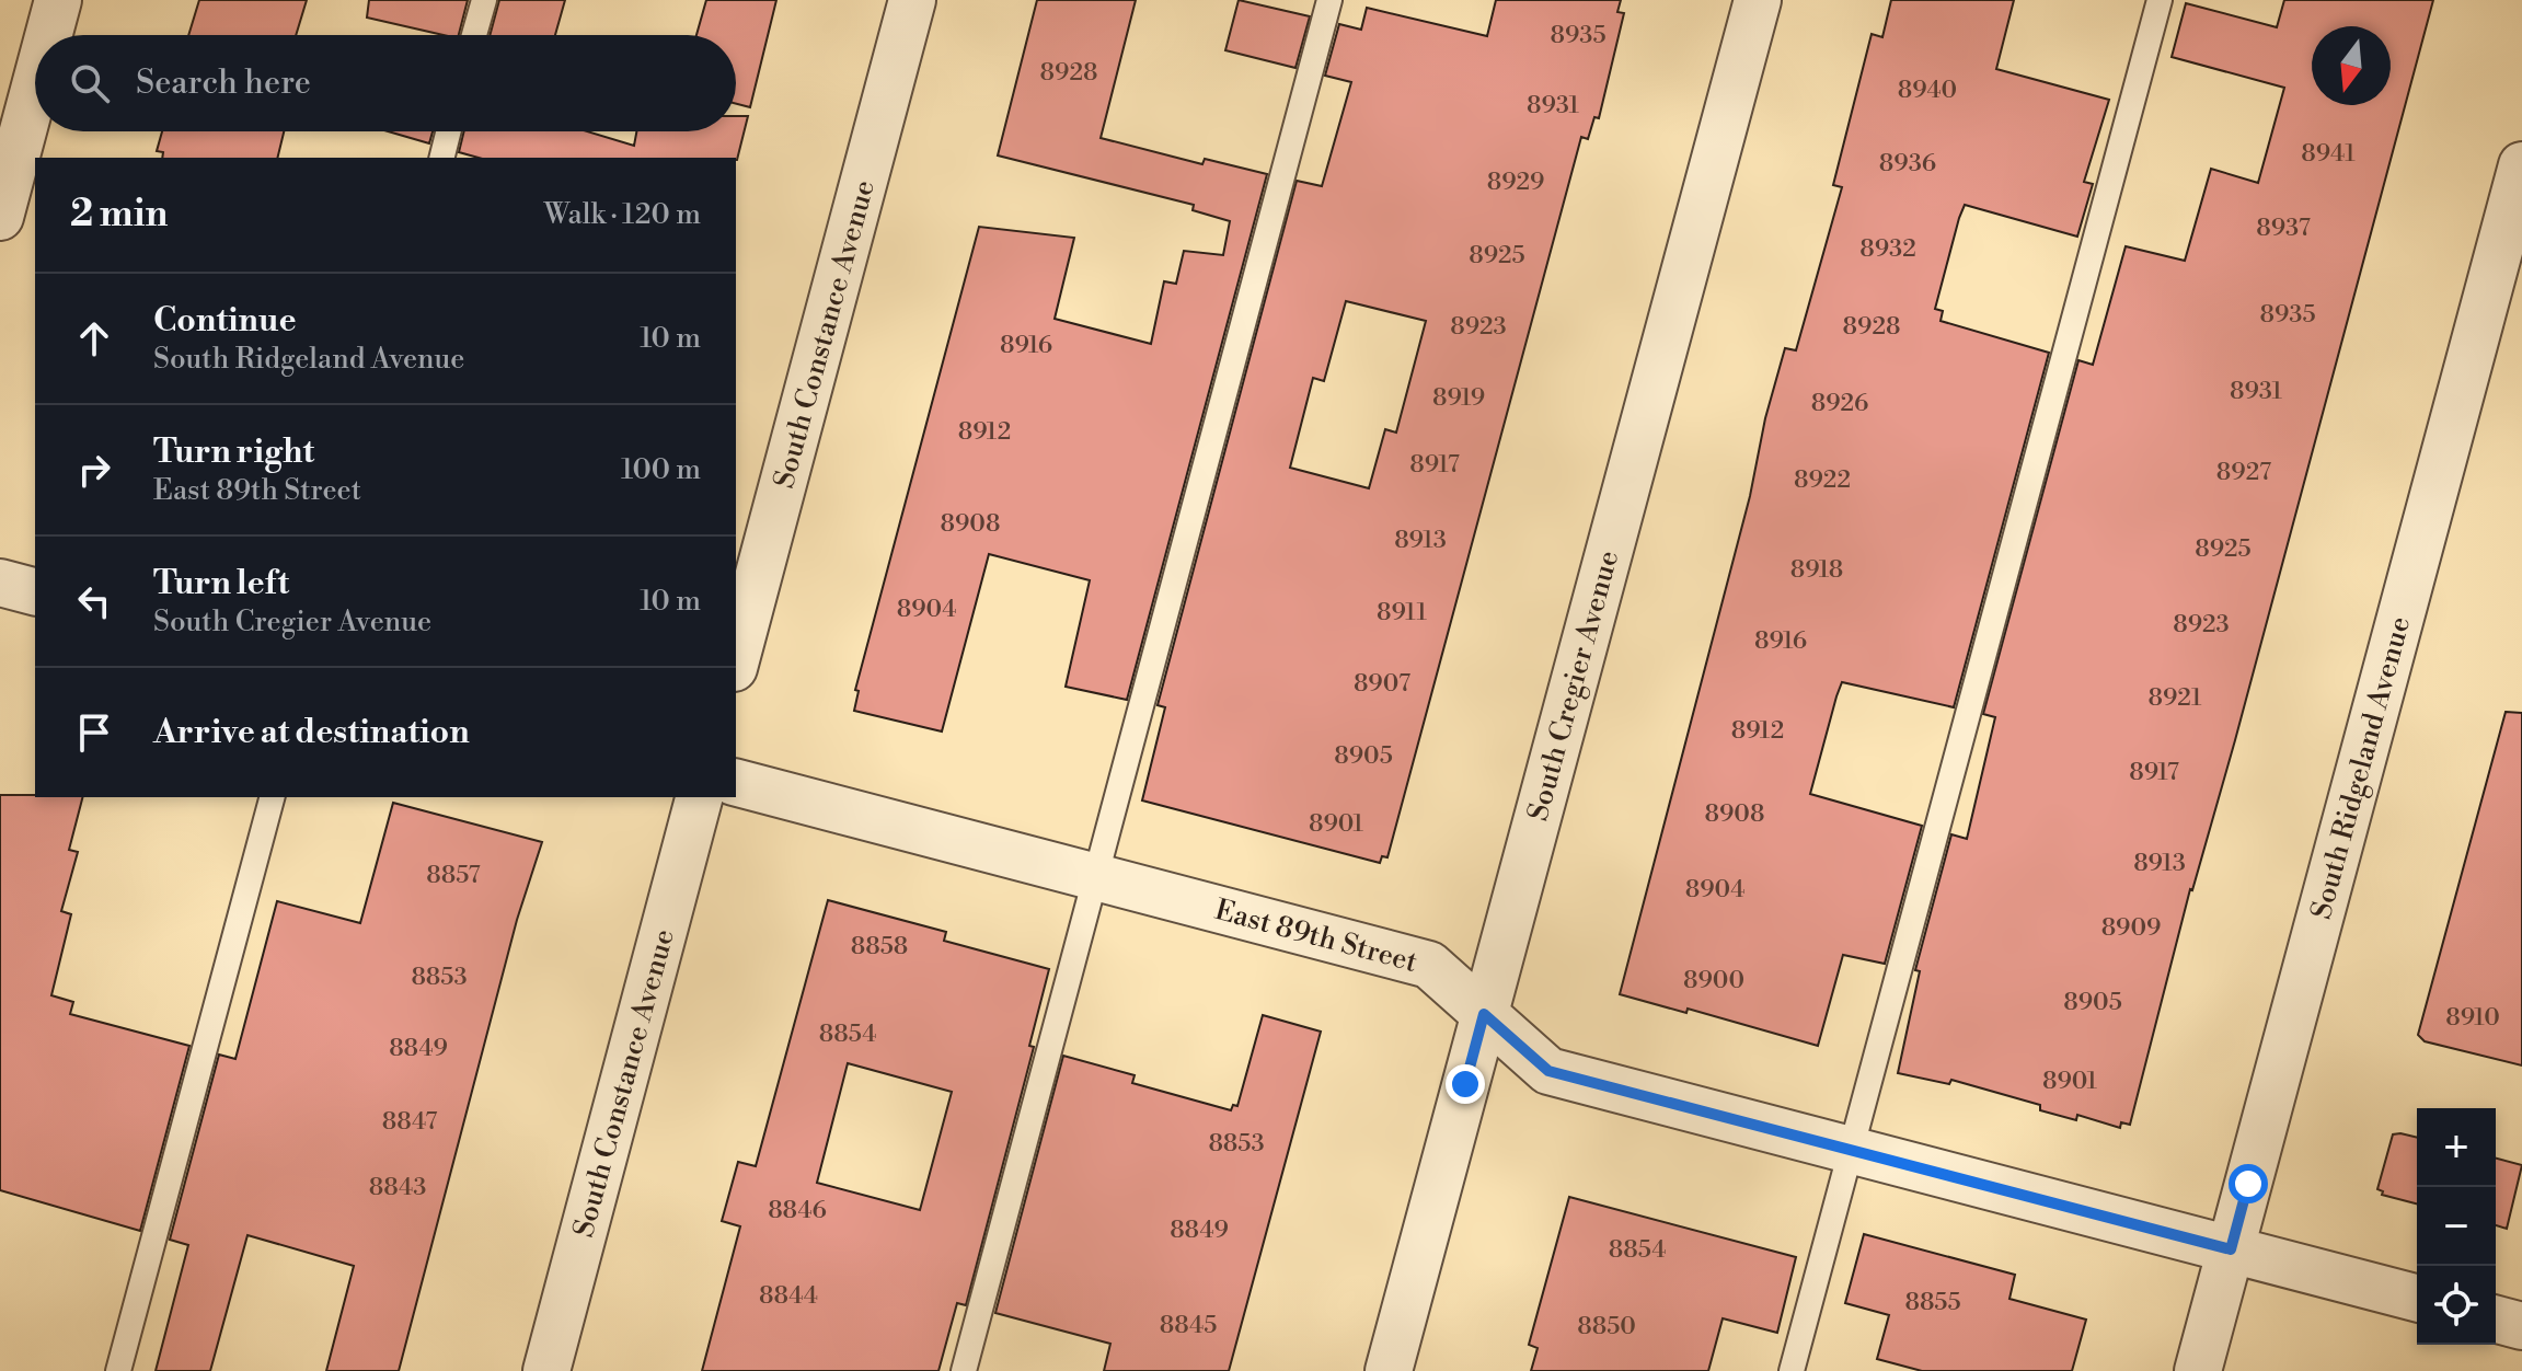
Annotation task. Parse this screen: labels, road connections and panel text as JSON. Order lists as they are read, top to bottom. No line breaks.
{"streets":{"street":["South Constance Avenue","South Cregier Avenue","South Ridgeland Avenue","East 89th Street"]},"crossings":[["South Cregier Avenue","East 89th Street"],["South Ridgeland Avenue","East 89th Street"]],"house_numbers":["8935","8928","8940","8931","8941","8936","8929","8937","8932","8925","8935","8923","8928","8916","8931","8919","8926","8912","8917","8927","8922","8908","8913","8925","8918","8904","8911","8923","8916","8907","8921","8912","8905","8917","8908","8901","8913","8857","8904","8909","8858","8853","8900","8905","8910","8854","8849","8901","8847","8853","8843","8846","8849","8854","8844","8855","8845","8850"],"north":"bottom","page":{"search":"Search here","heading":["2 min","Walk · 120 m"],"list":[["Continue","South Ridgeland Avenue","10 m"],["Turn right","East 89th Street","100 m"],["Turn left","South Cregier Avenue","10 m"],"Arrive at destination"],"map_buttons":["+","−"]}}
